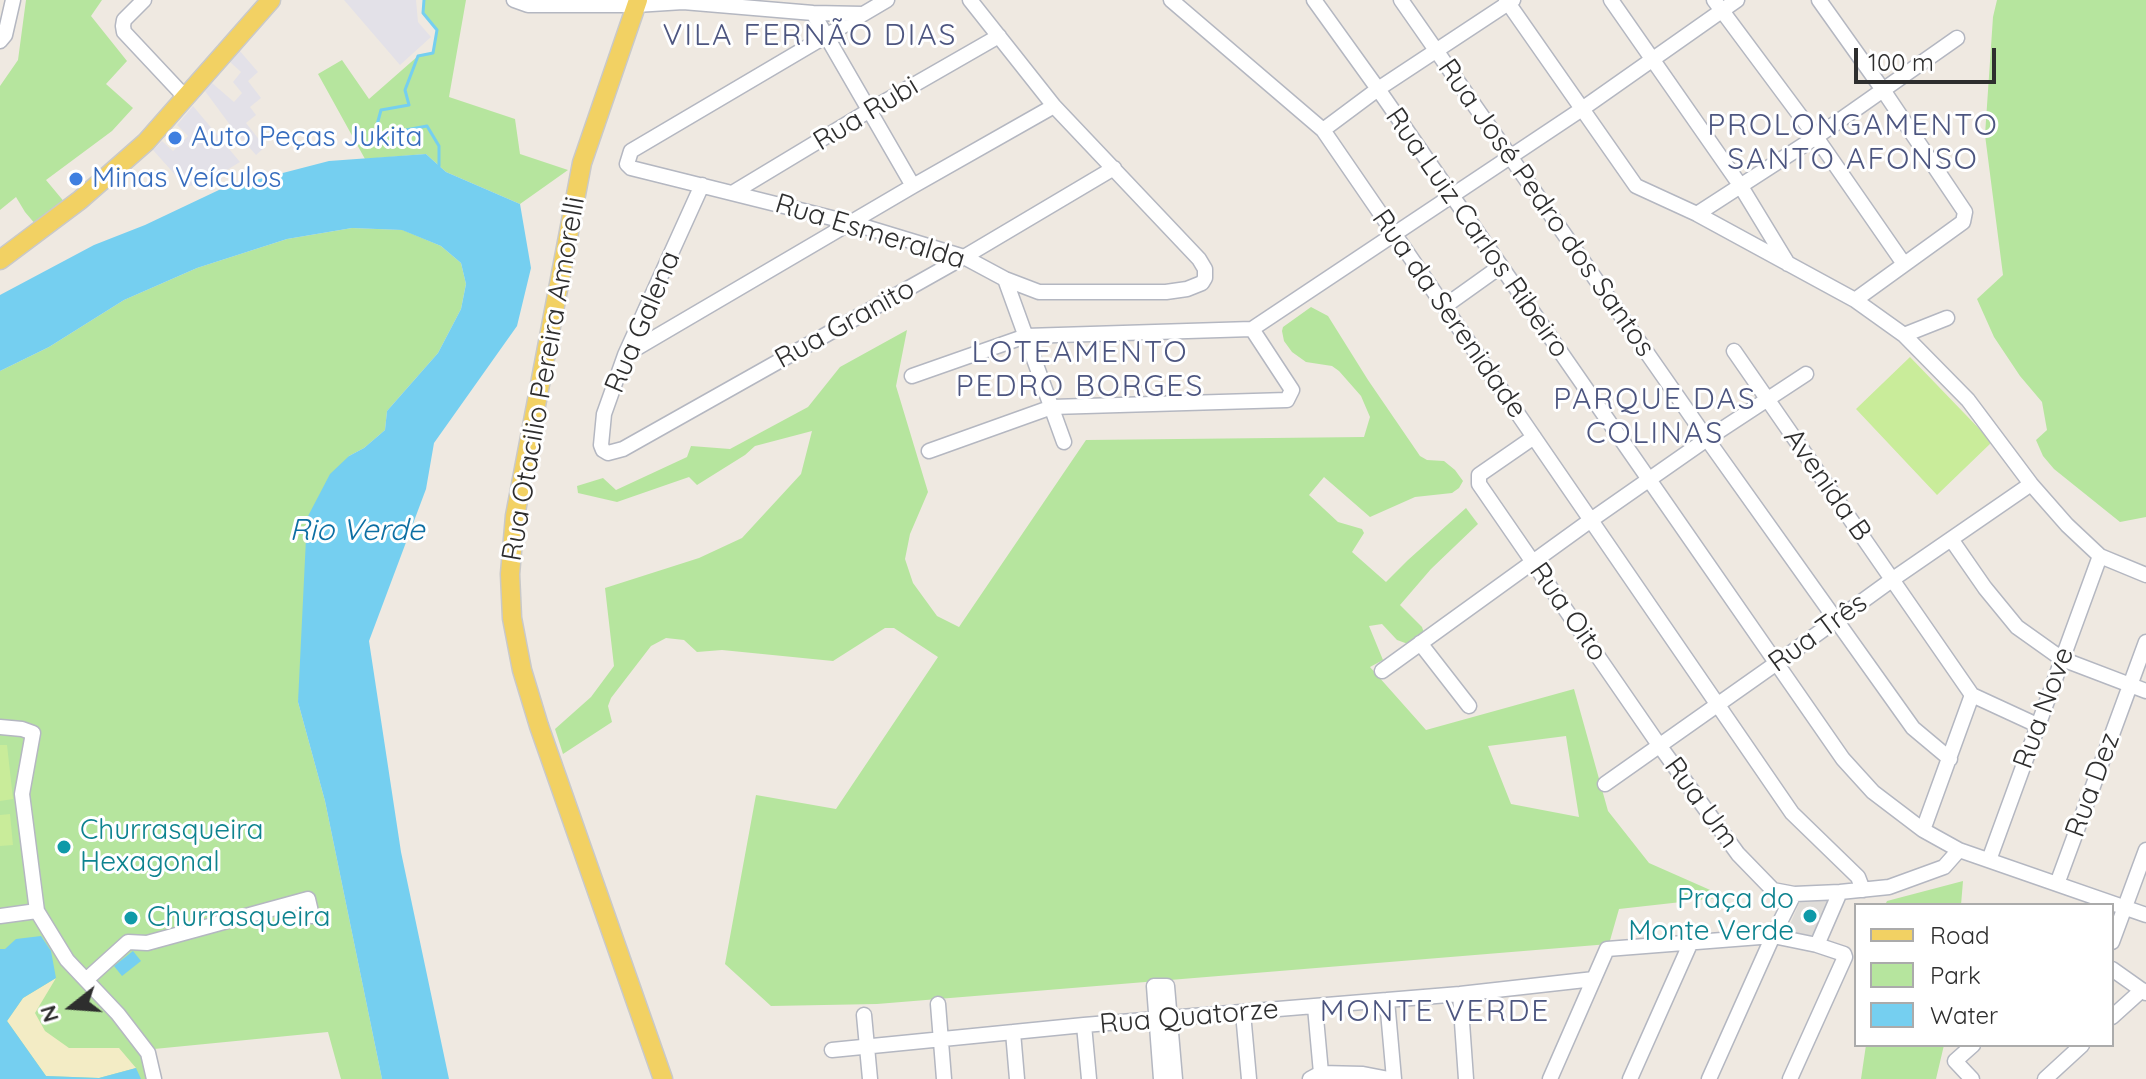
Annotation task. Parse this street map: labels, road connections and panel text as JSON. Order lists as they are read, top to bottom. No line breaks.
{"streets":{"main road":["Rua Otacilio Pereira Amorelli"],"street":["Rua Rubi","Rua José Pedro dos Santos","Rua Esmeralda","Rua Luiz Carlos Ribeiro","Rua da Serenidade","Rua Galena","Rua Granito","Avenida B","Rua Oito","Rua Três","Rua Nove","Rua Dez","Rua Um","Rua Quatorze"]},"crossings":[["Rua Rubi","Rua Esmeralda"],["Rua José Pedro dos Santos","Rua Três"],["Rua Esmeralda","Rua Galena"],["Rua Esmeralda","Rua Granito"],["Rua Luiz Carlos Ribeiro","Rua Três"],["Rua Luiz Carlos Ribeiro","Rua Nove"],["Rua Luiz Carlos Ribeiro","Rua Um"],["Rua da Serenidade","Rua Oito"],["Rua da Serenidade","Rua Três"],["Rua da Serenidade","Rua Um"],["Rua Galena","Rua Granito"],["Avenida B","Rua Três"],["Rua Oito","Rua Três"],["Rua Oito","Rua Um"],["Rua Três","Rua Um"]],"districts":["VILA FERNÃO DIAS","PROLONGAMENTO SANTO AFONSO","LOTEAMENTO PEDRO BORGES","PARQUE DAS COLINAS","MONTE VERDE"],"water":["Rio Verde"],"places":["Auto Peças Jukita","Minas Veículos","Churrasqueira Hexagonal","Praça do Monte Verde","Churrasqueira"],"legend":["Road","Park","Water"],"scale_bar":"100 m","north":"left"}
